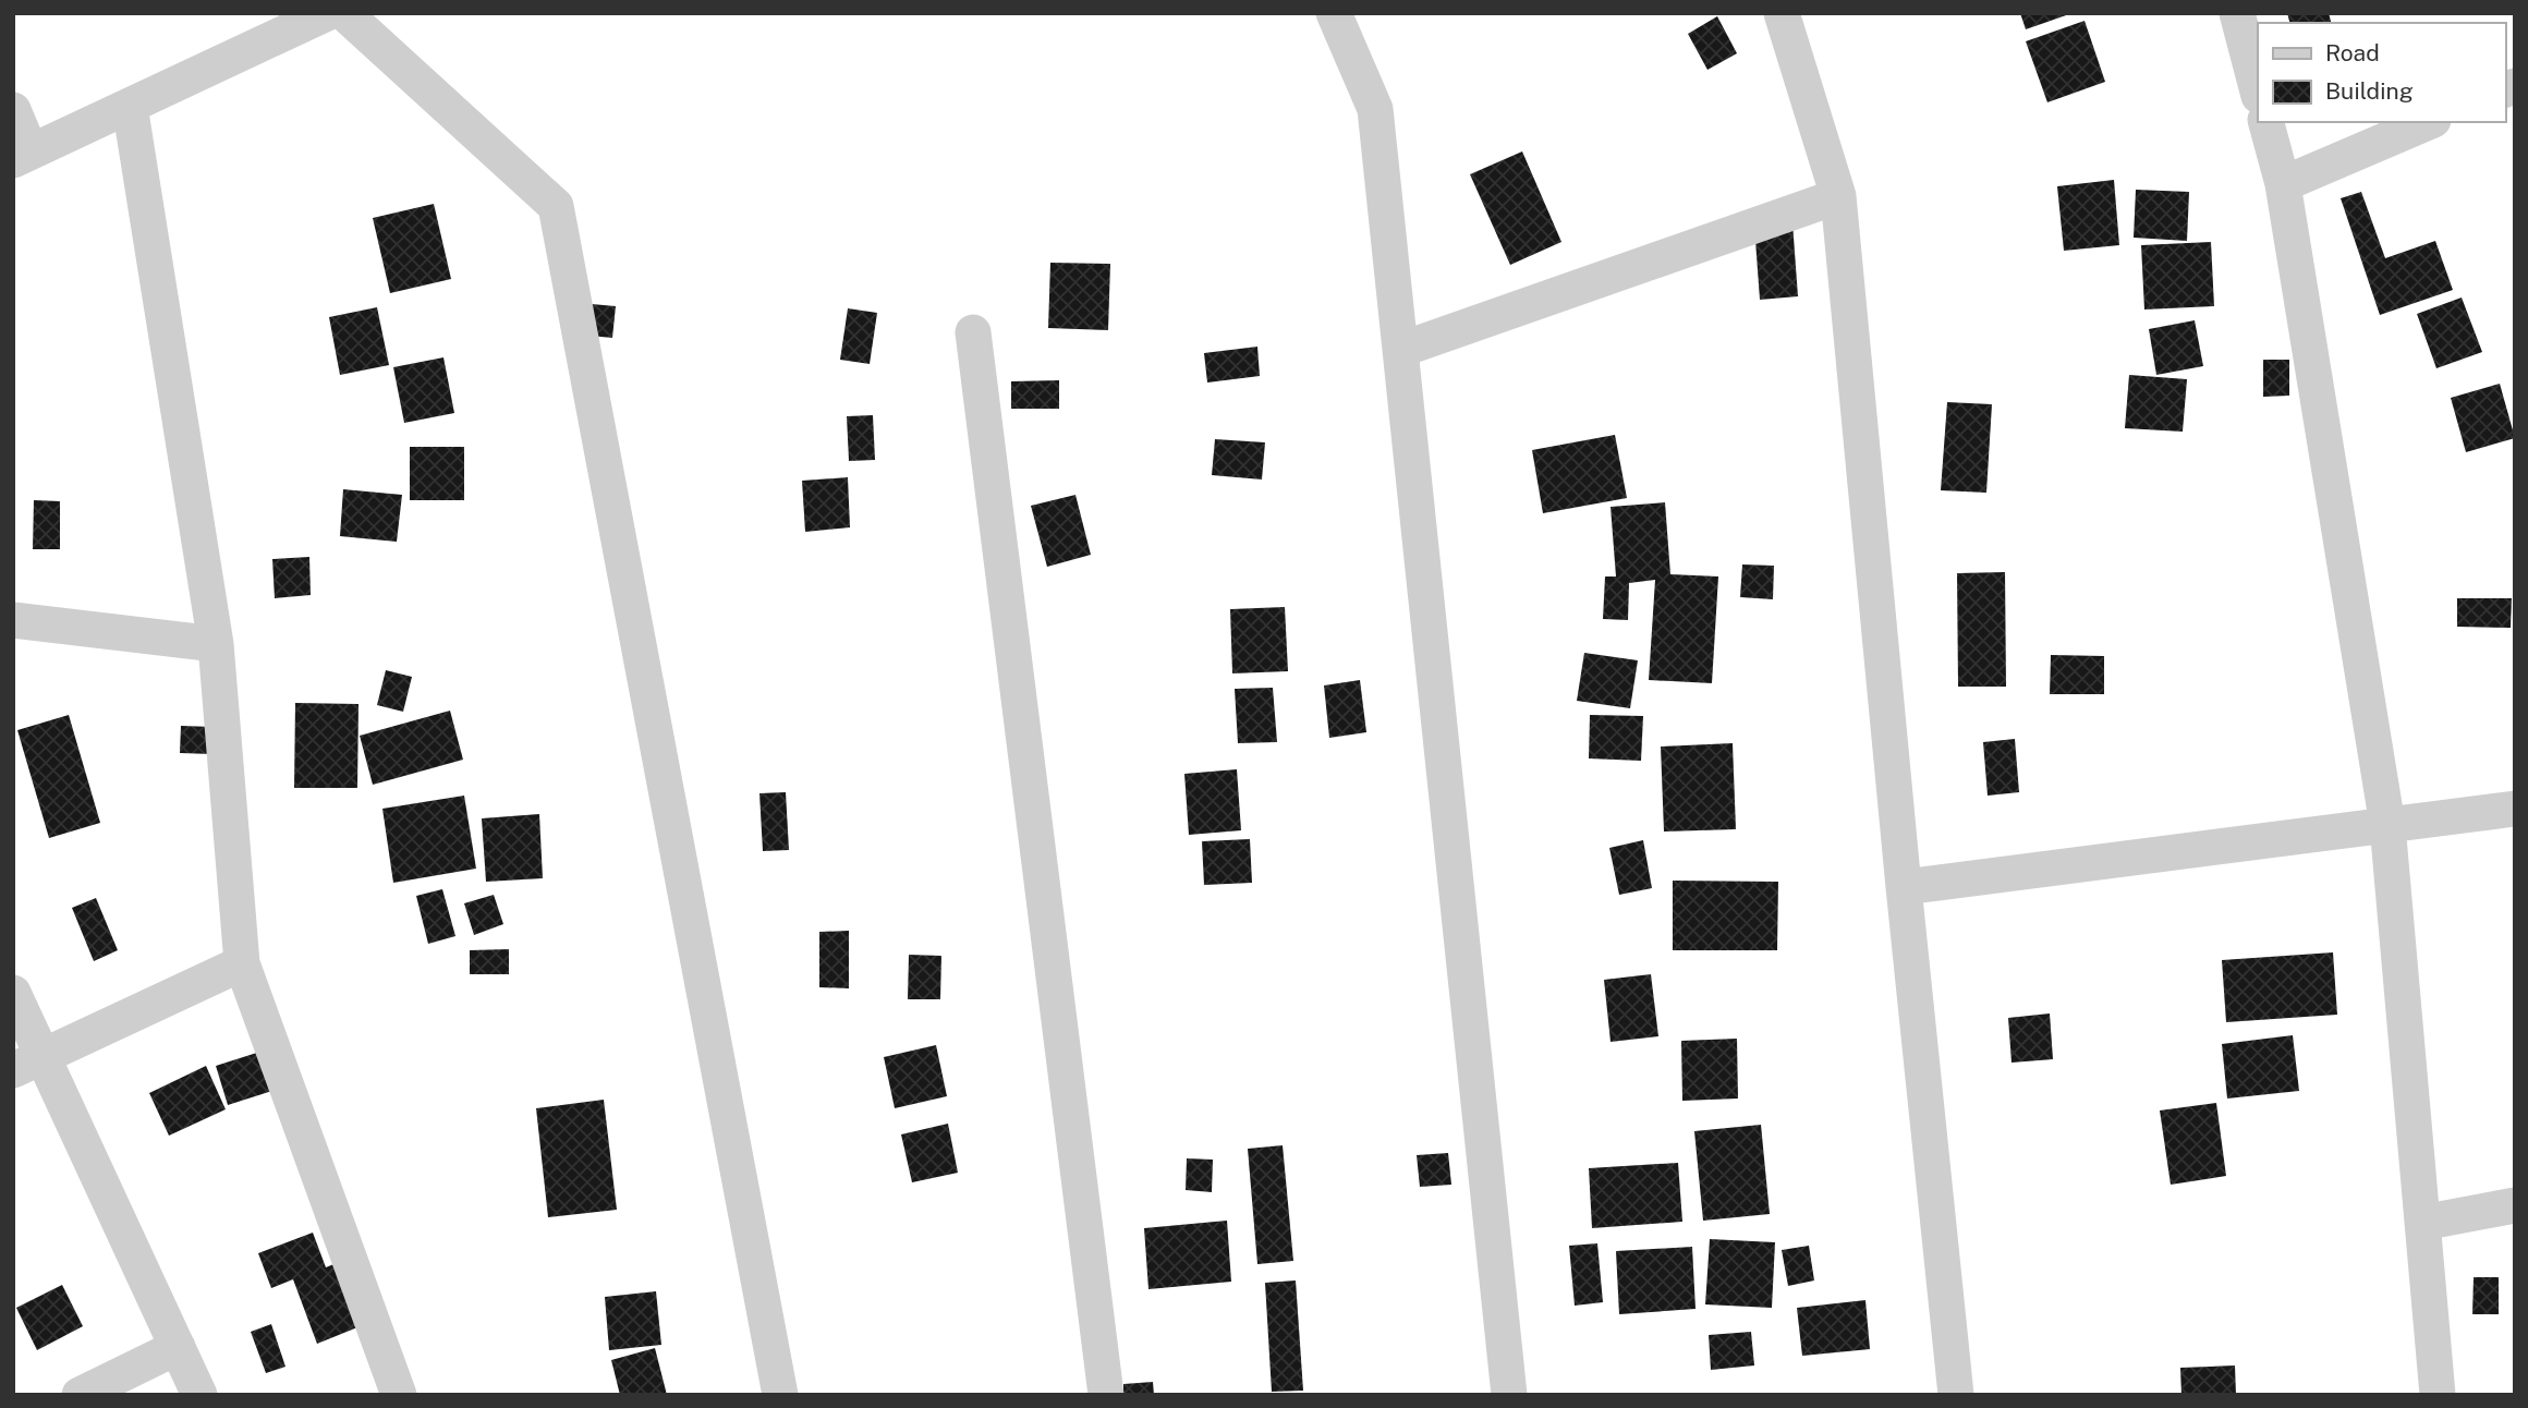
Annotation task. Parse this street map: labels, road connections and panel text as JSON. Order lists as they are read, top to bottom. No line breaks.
{"legend":["Road","Building"]}
